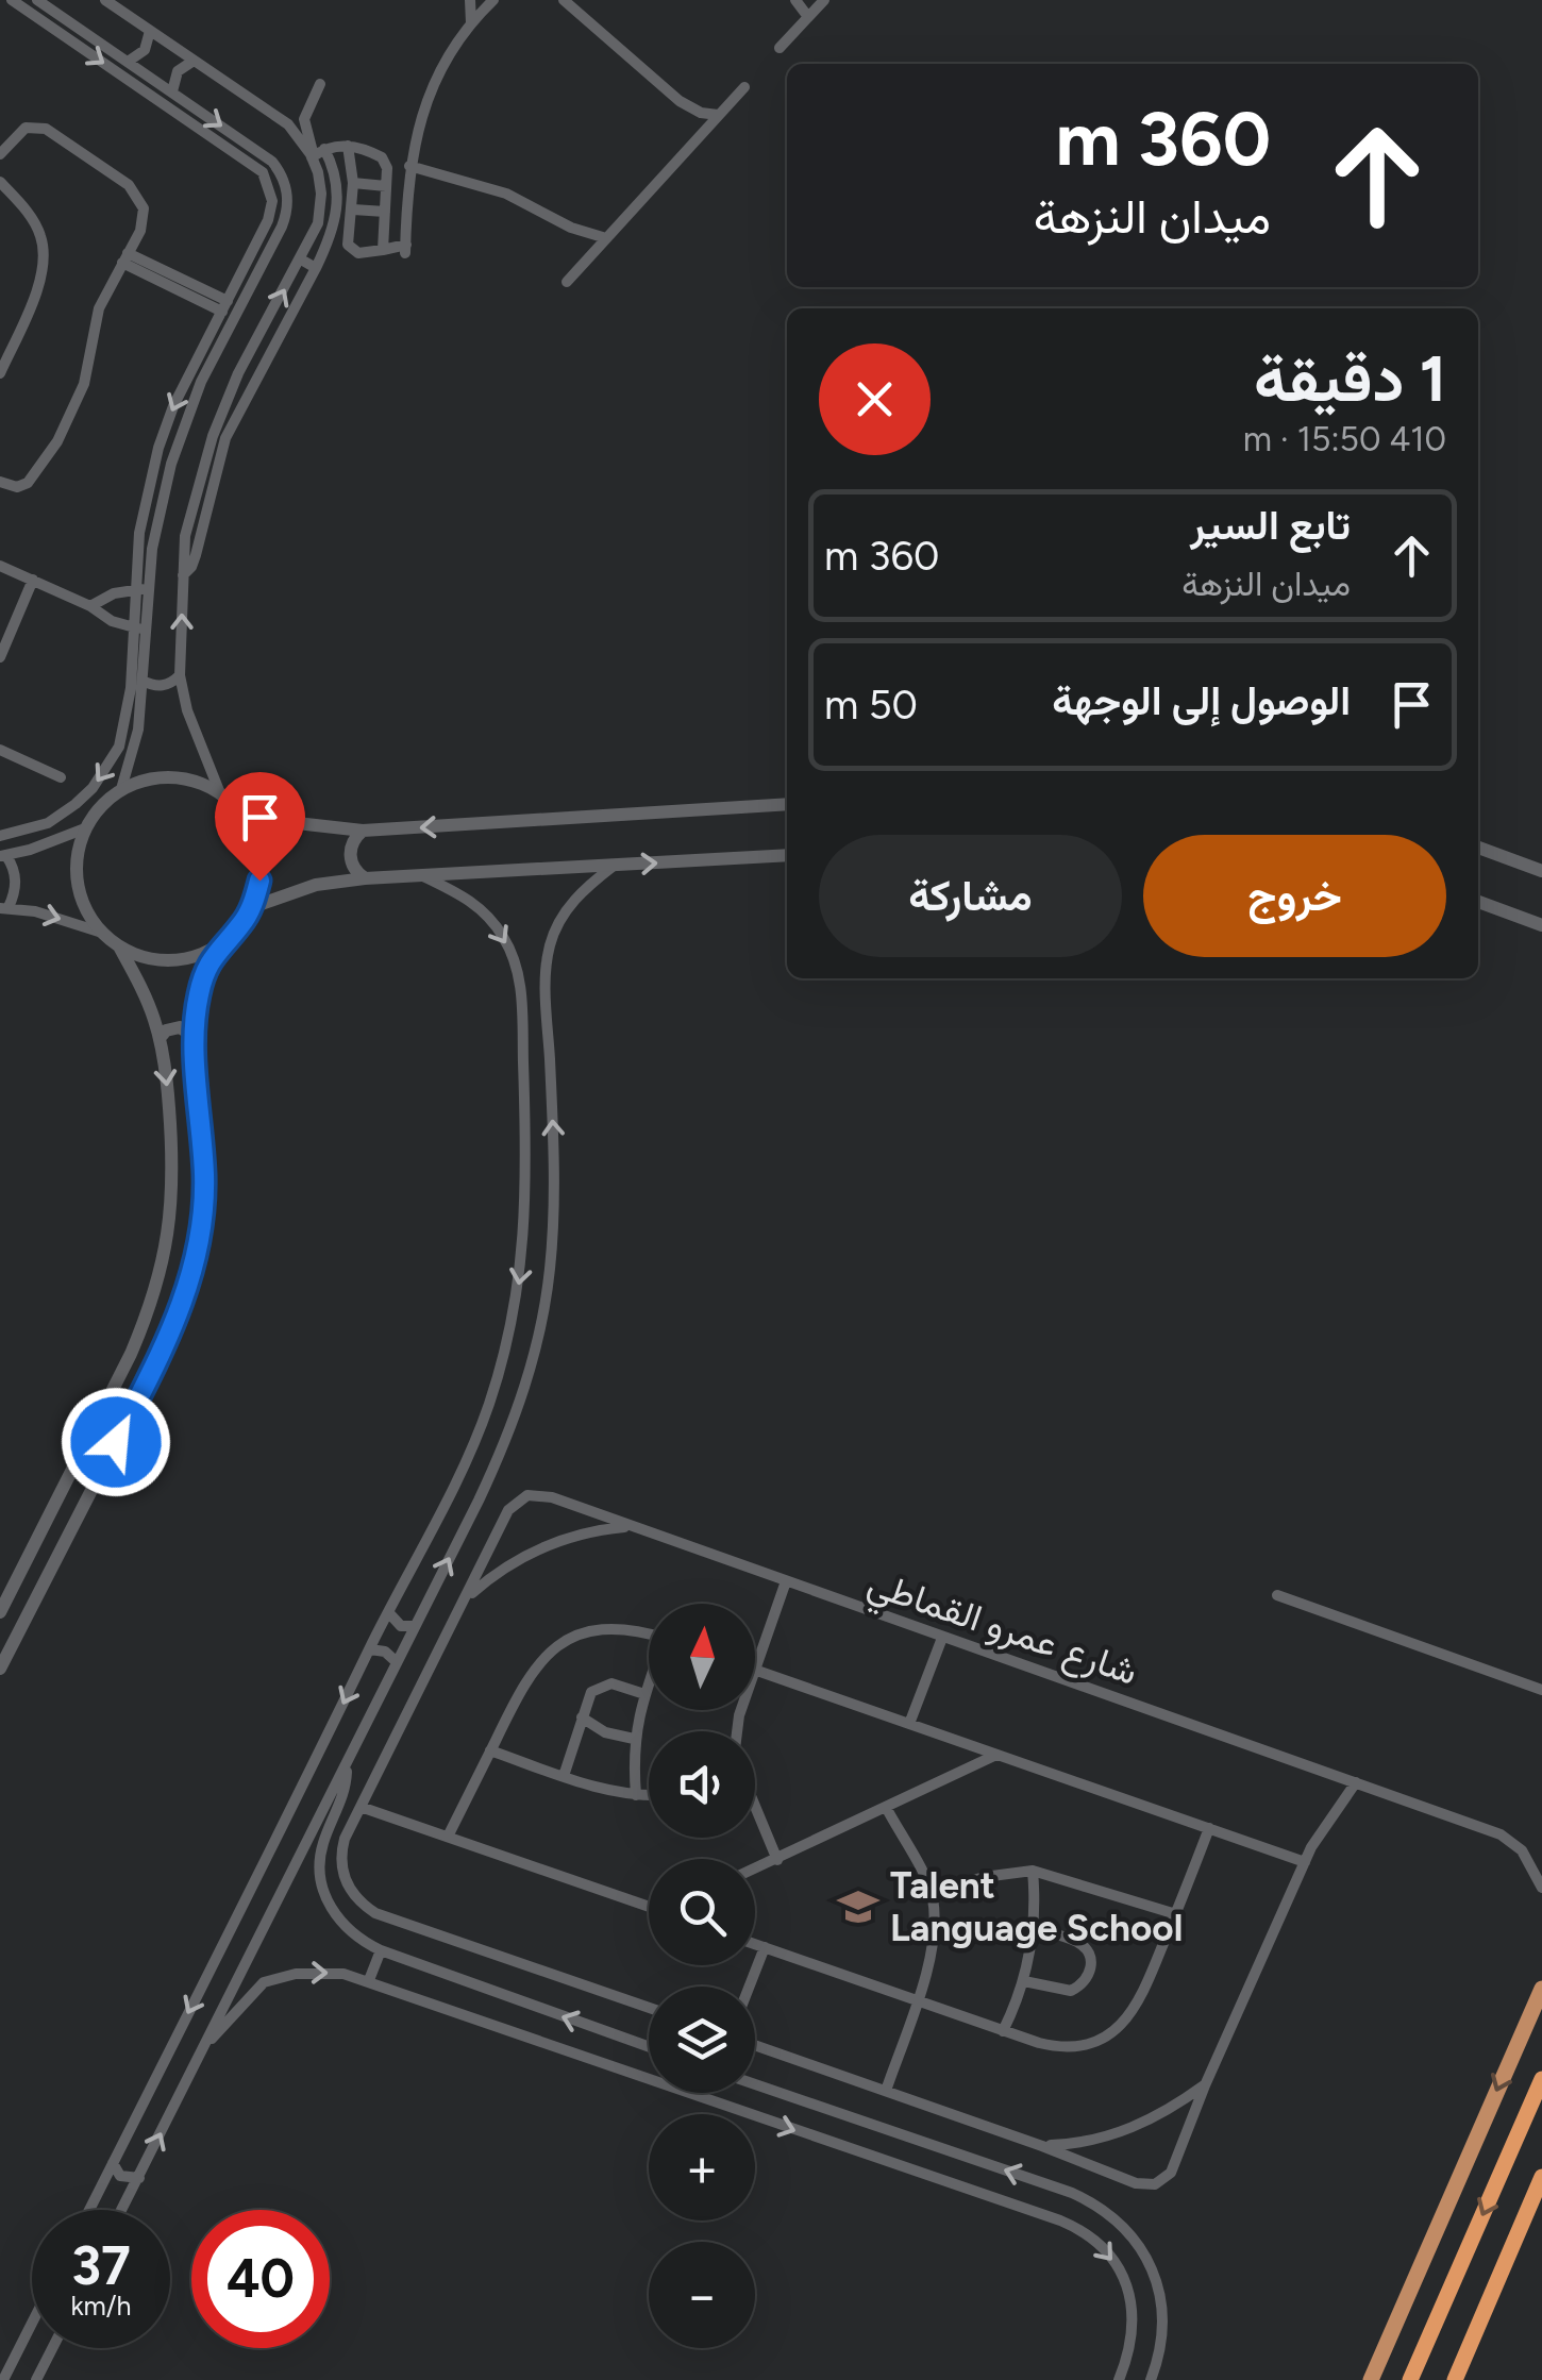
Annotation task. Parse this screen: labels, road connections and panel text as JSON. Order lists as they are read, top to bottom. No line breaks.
{"streets":{"street":["شارع عمرو القماطي"]},"places":{"school or university":["Talent Language School"]},"north":"top","page":{"turn":["360 m","ميدان النزهة"],"heading":["1 دقيقة","410 m · 15:50"],"list":[{"name":"تابع السير","note":"ميدان النزهة","value":"360 m"},{"name":"الوصول إلى الوجهة","value":"50 m"}],"buttons":["خروج","مشاركة"],"map_buttons":["+","−"],"speed":"37 km/h","limit":"40"}}
